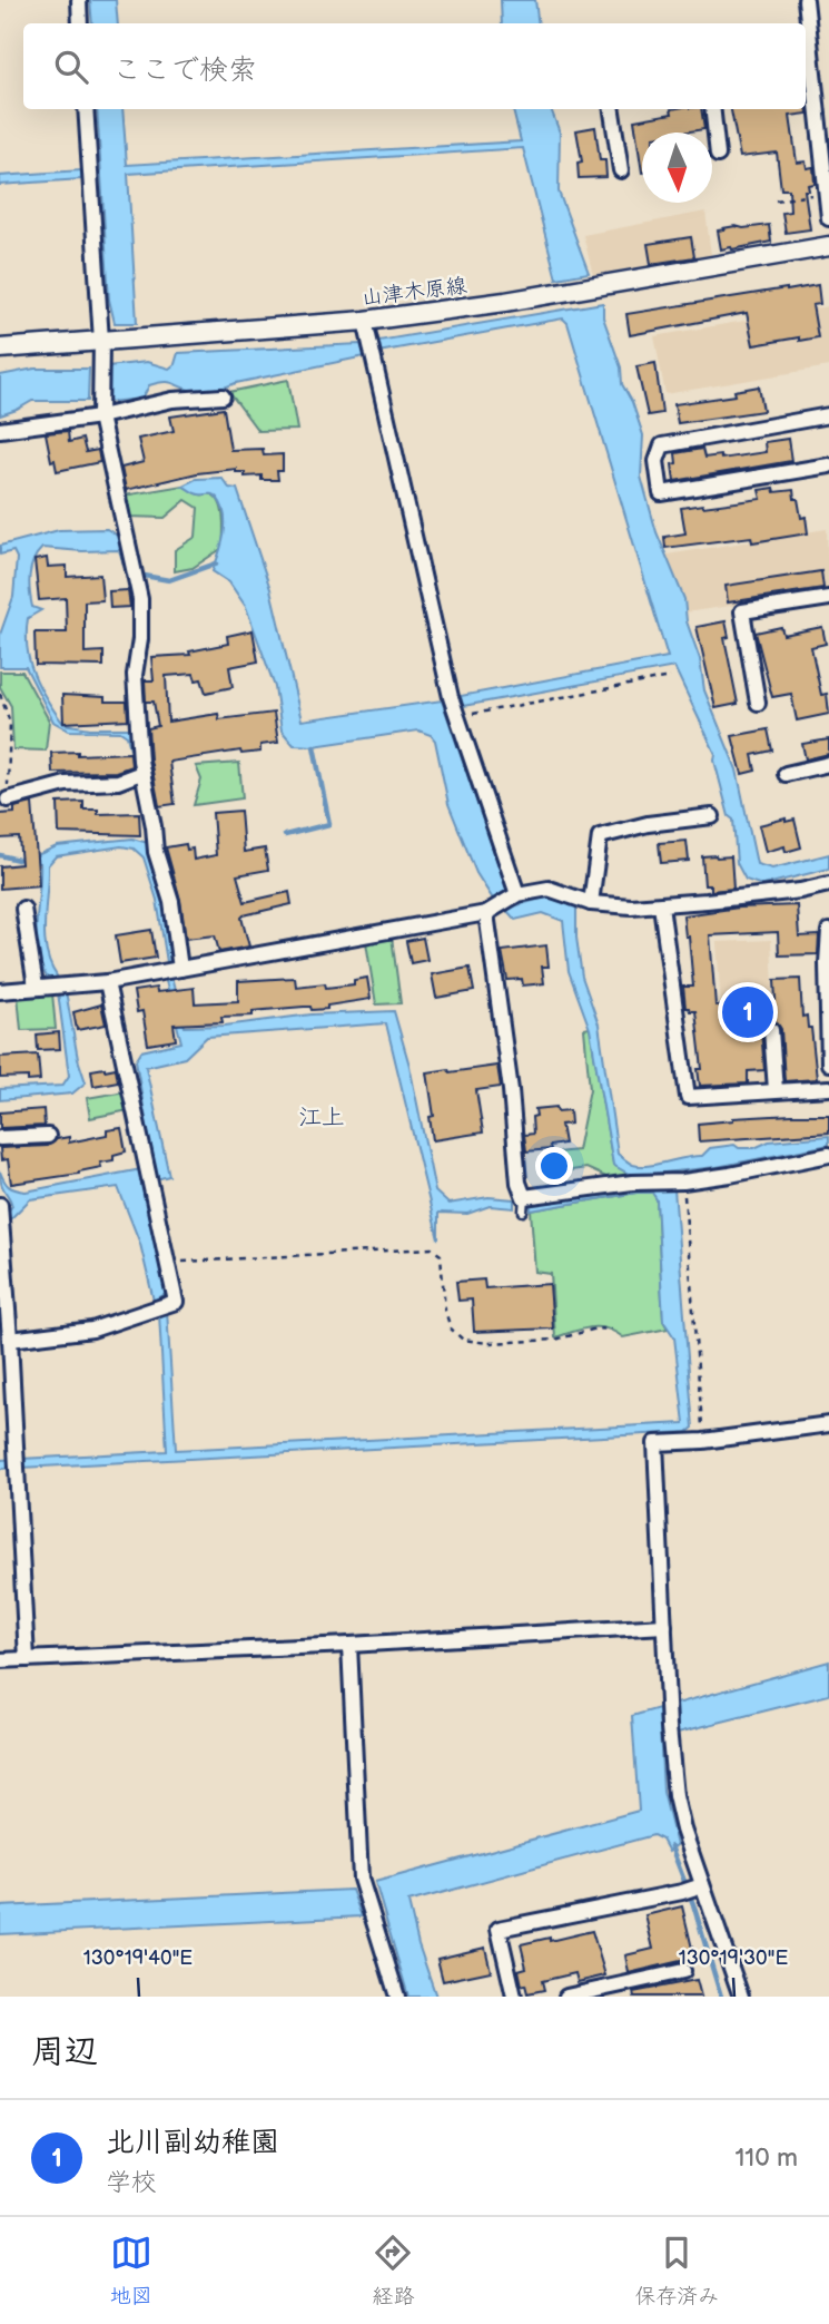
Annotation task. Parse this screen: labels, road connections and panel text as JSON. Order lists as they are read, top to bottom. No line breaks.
{"streets":{"street":["山津木原線"]},"districts":["江上"],"north":"bottom","page":{"search":"ここで検索","pins":"1","heading":"周辺","list":[{"mark":"1","name":"北川副幼稚園","note":"学校","value":"110 m"}],"nav":["地図","経路","保存済み"]},"coordinates":["130°19'40\"E","130°19'30\"E"]}
